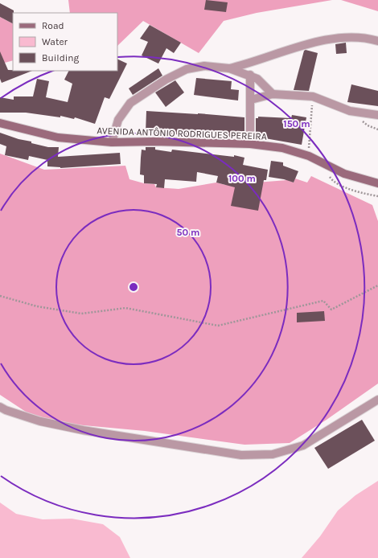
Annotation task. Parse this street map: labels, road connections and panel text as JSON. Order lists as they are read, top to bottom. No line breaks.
{"streets":{"street":["AVENIDA ANTÔNIO RODRIGUES PEREIRA"]},"legend":["Road","Water","Building"],"rings":["150 m","100 m","50 m"]}
